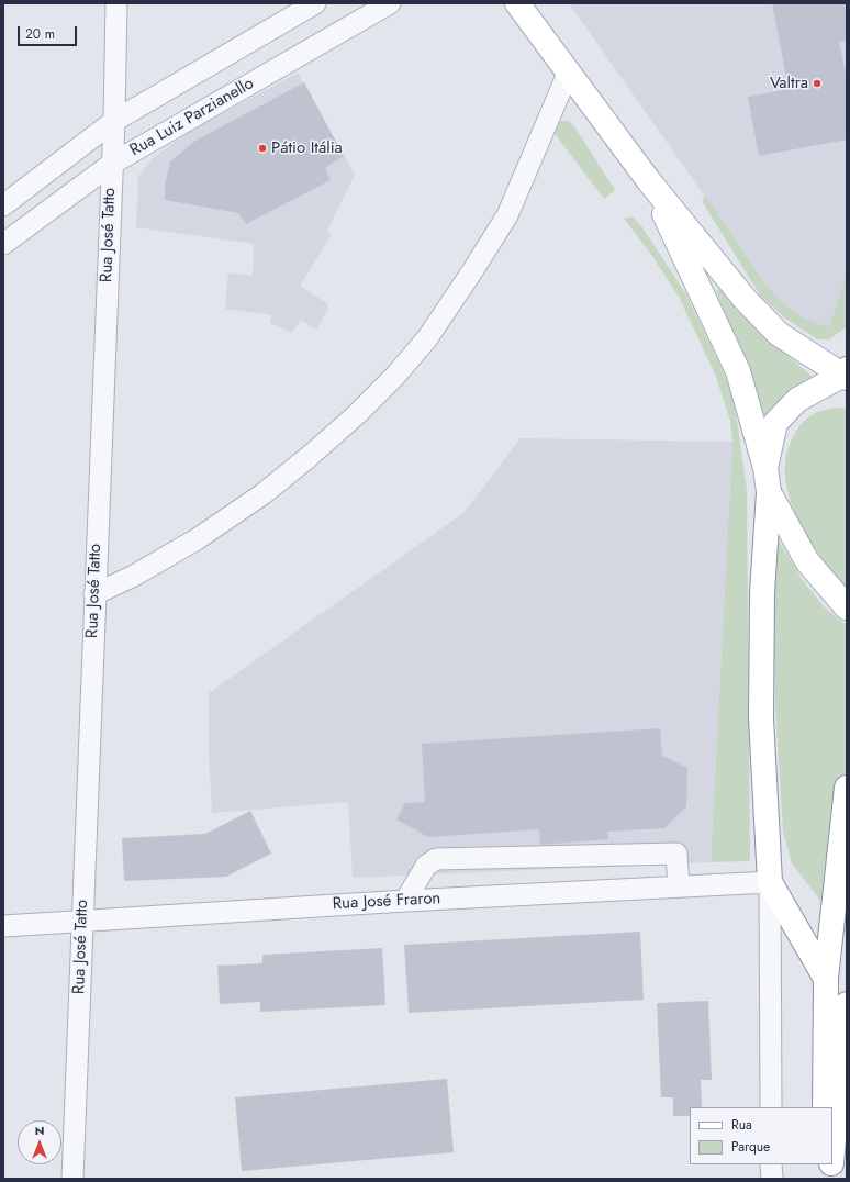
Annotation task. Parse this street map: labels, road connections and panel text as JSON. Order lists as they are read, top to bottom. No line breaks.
{"streets":{"street":["Rua Luiz Parzianello","Rua José Tatto","Rua José Fraron"]},"crossings":[["Rua Luiz Parzianello","Rua José Tatto"],["Rua José Tatto","Rua José Fraron"]],"places":["Valtra","Pátio Itália"],"legend":["Rua","Parque"],"scale_bar":"20 m","north":"top"}
